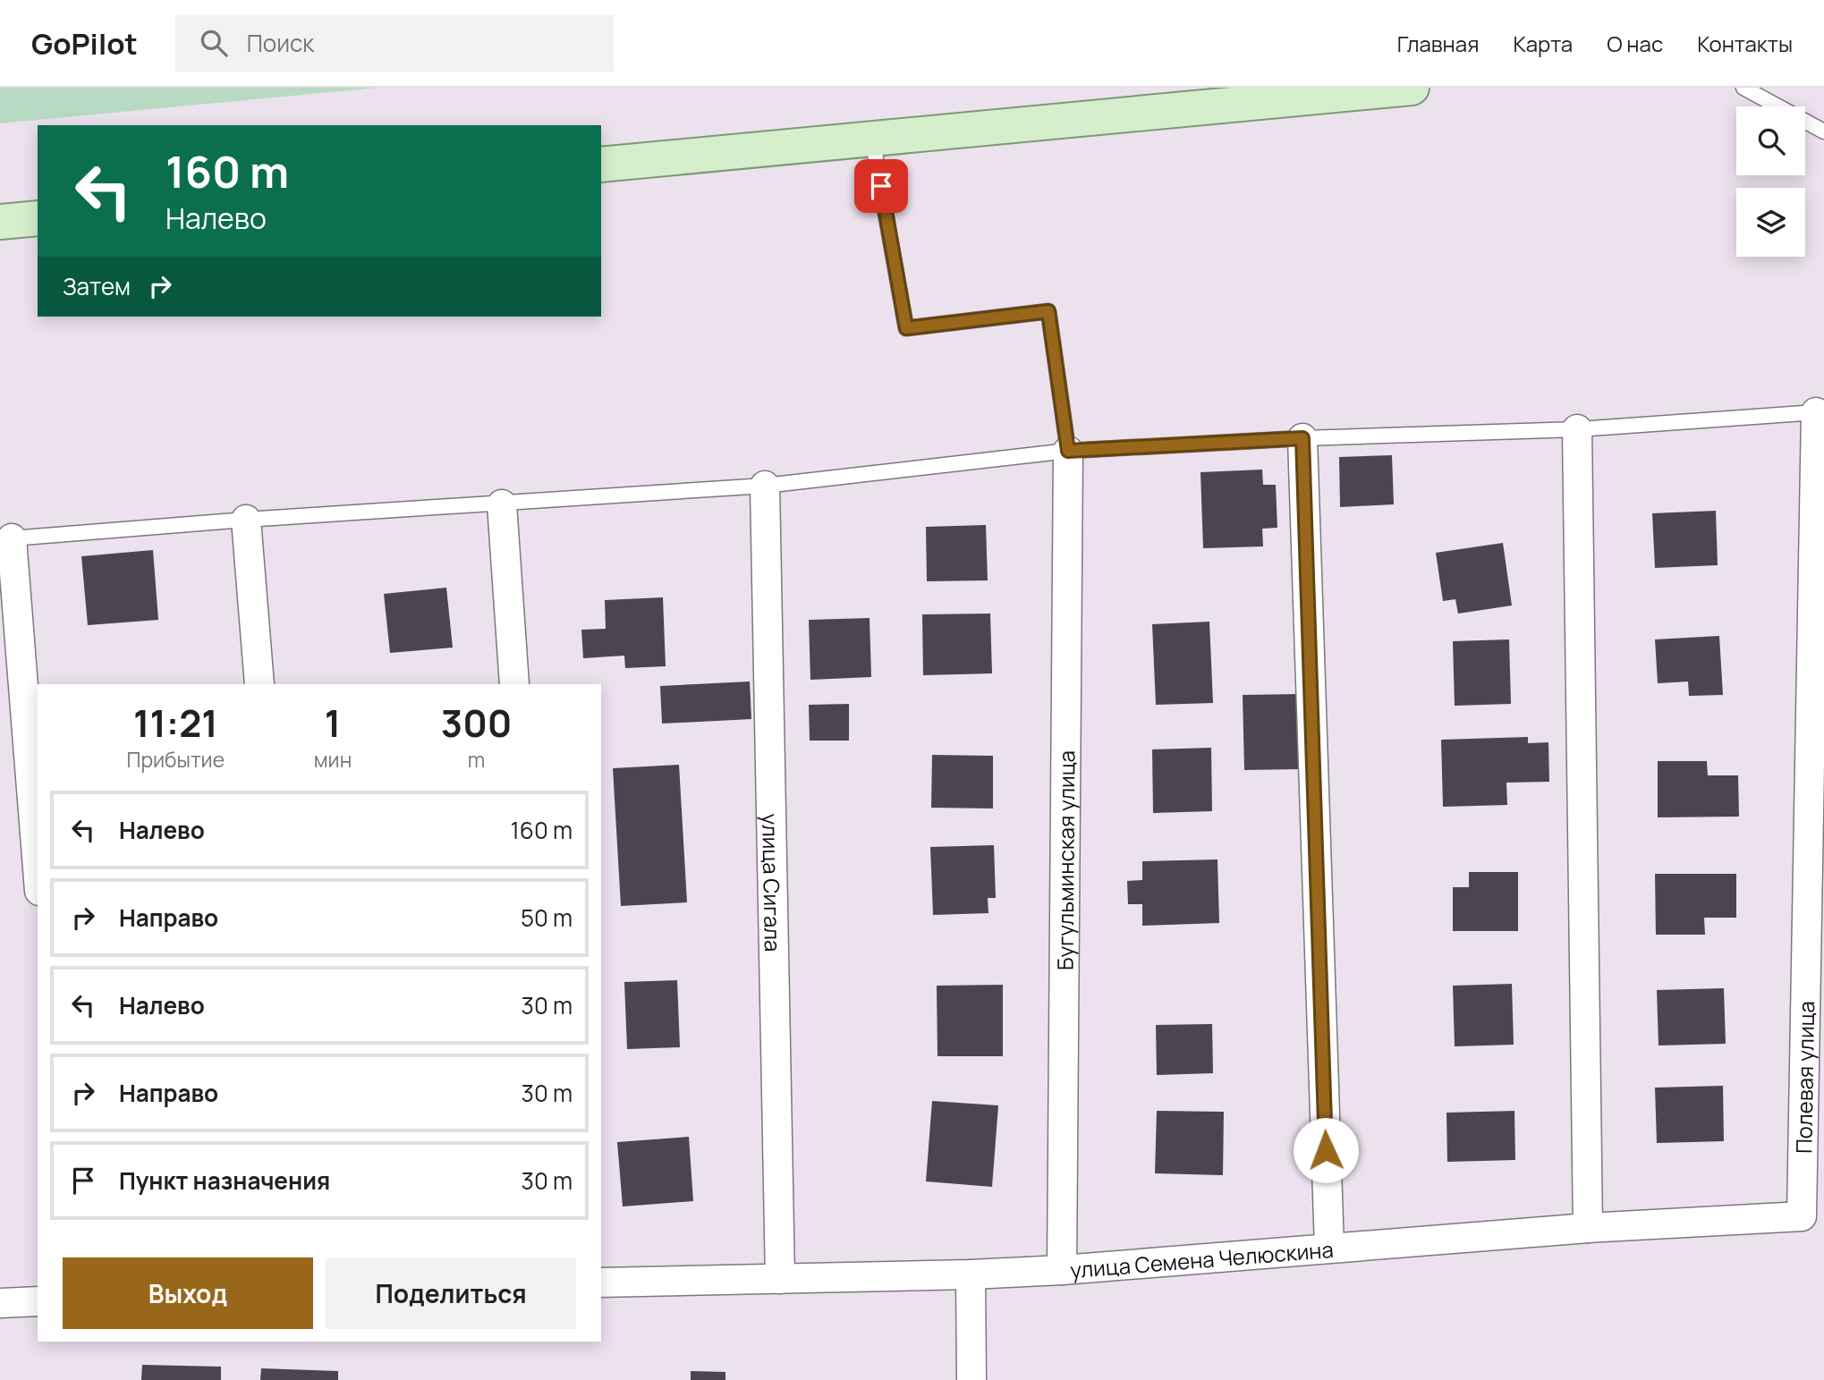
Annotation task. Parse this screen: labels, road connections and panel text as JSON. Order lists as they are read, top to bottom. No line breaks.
{"streets":{"street":["Бугульминская улица","улица Сигала","Полевая улица","улица Семена Челюскина"]},"crossings":[["Бугульминская улица","улица Семена Челюскина"],["улица Сигала","улица Семена Челюскина"],["Полевая улица","улица Семена Челюскина"]],"page":{"header":"GoPilot","search":"Поиск","nav":["Главная","Карта","О нас","Контакты"],"turn":["160 m","Налево"],"then":"Затем","eta":["11:21","Прибытие","1","мин","300","m"],"list":[{"name":"Налево","value":"160 m"},{"name":"Направо","value":"50 m"},{"name":"Налево","value":"30 m"},{"name":"Направо","value":"30 m"},{"name":"Пункт назначения","value":"30 m"}],"buttons":["Выход","Поделиться"]}}
